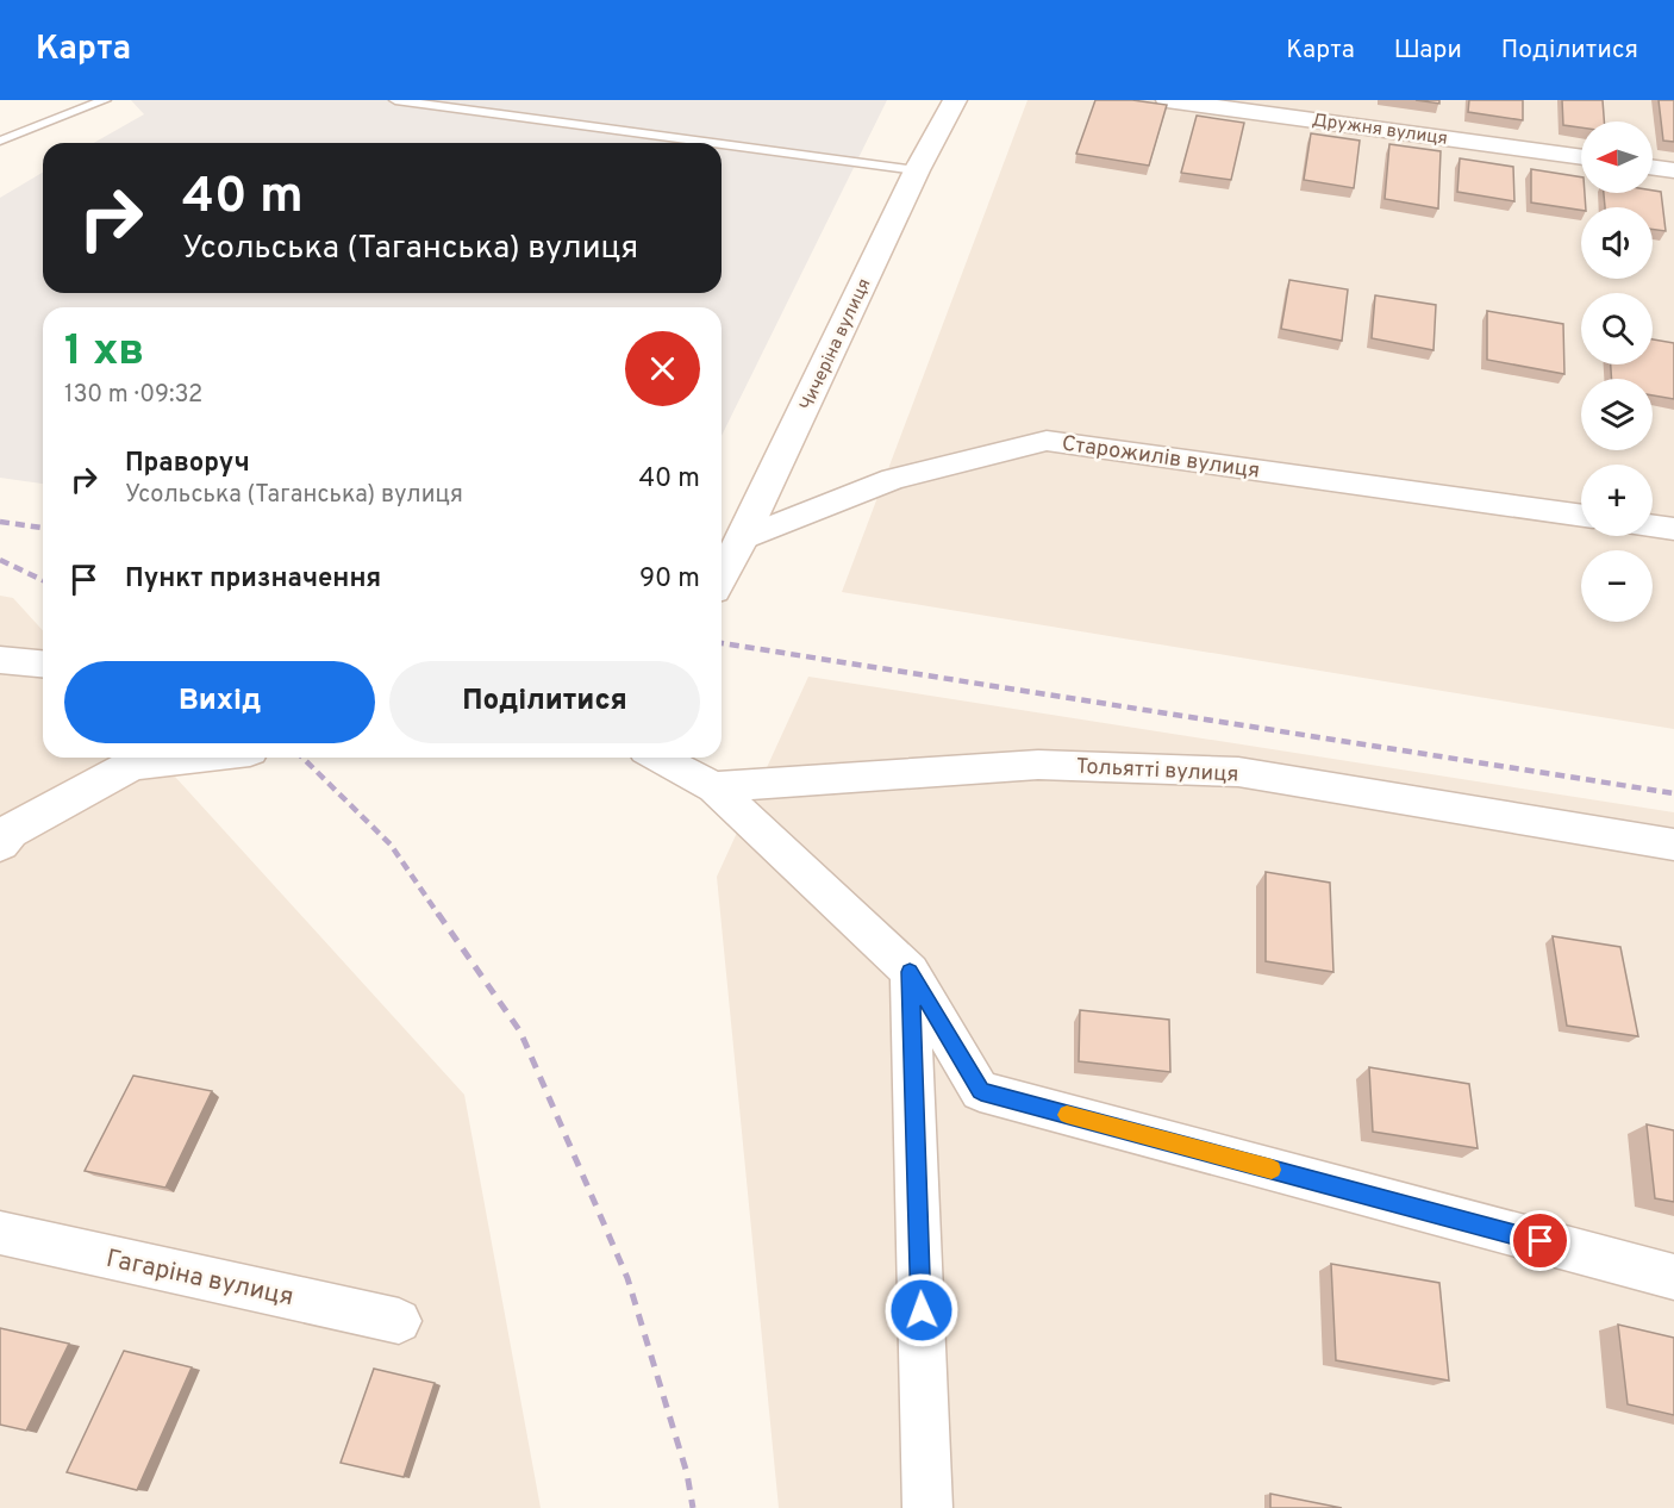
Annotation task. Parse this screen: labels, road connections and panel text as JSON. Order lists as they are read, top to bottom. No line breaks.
{"streets":{"main road":["Чичеріна вулиця"],"street":["Дружня вулиця","Старожилів вулиця","Тольятті вулиця","Гагаріна вулиця"]},"crossings":[["Чичеріна вулиця","Старожилів вулиця"]],"north":"left","page":{"header":"Карта","nav":["Карта","Шари","Поділитися"],"map_buttons":["+","−"],"turn":["40 m","Усольська (Таганська) вулиця"],"heading":["1 хв","130 m · 09:32"],"list":[{"name":"Праворуч","note":"Усольська (Таганська) вулиця","value":"40 m"},{"name":"Пункт призначення","value":"90 m"}],"buttons":["Вихід","Поділитися"]}}
